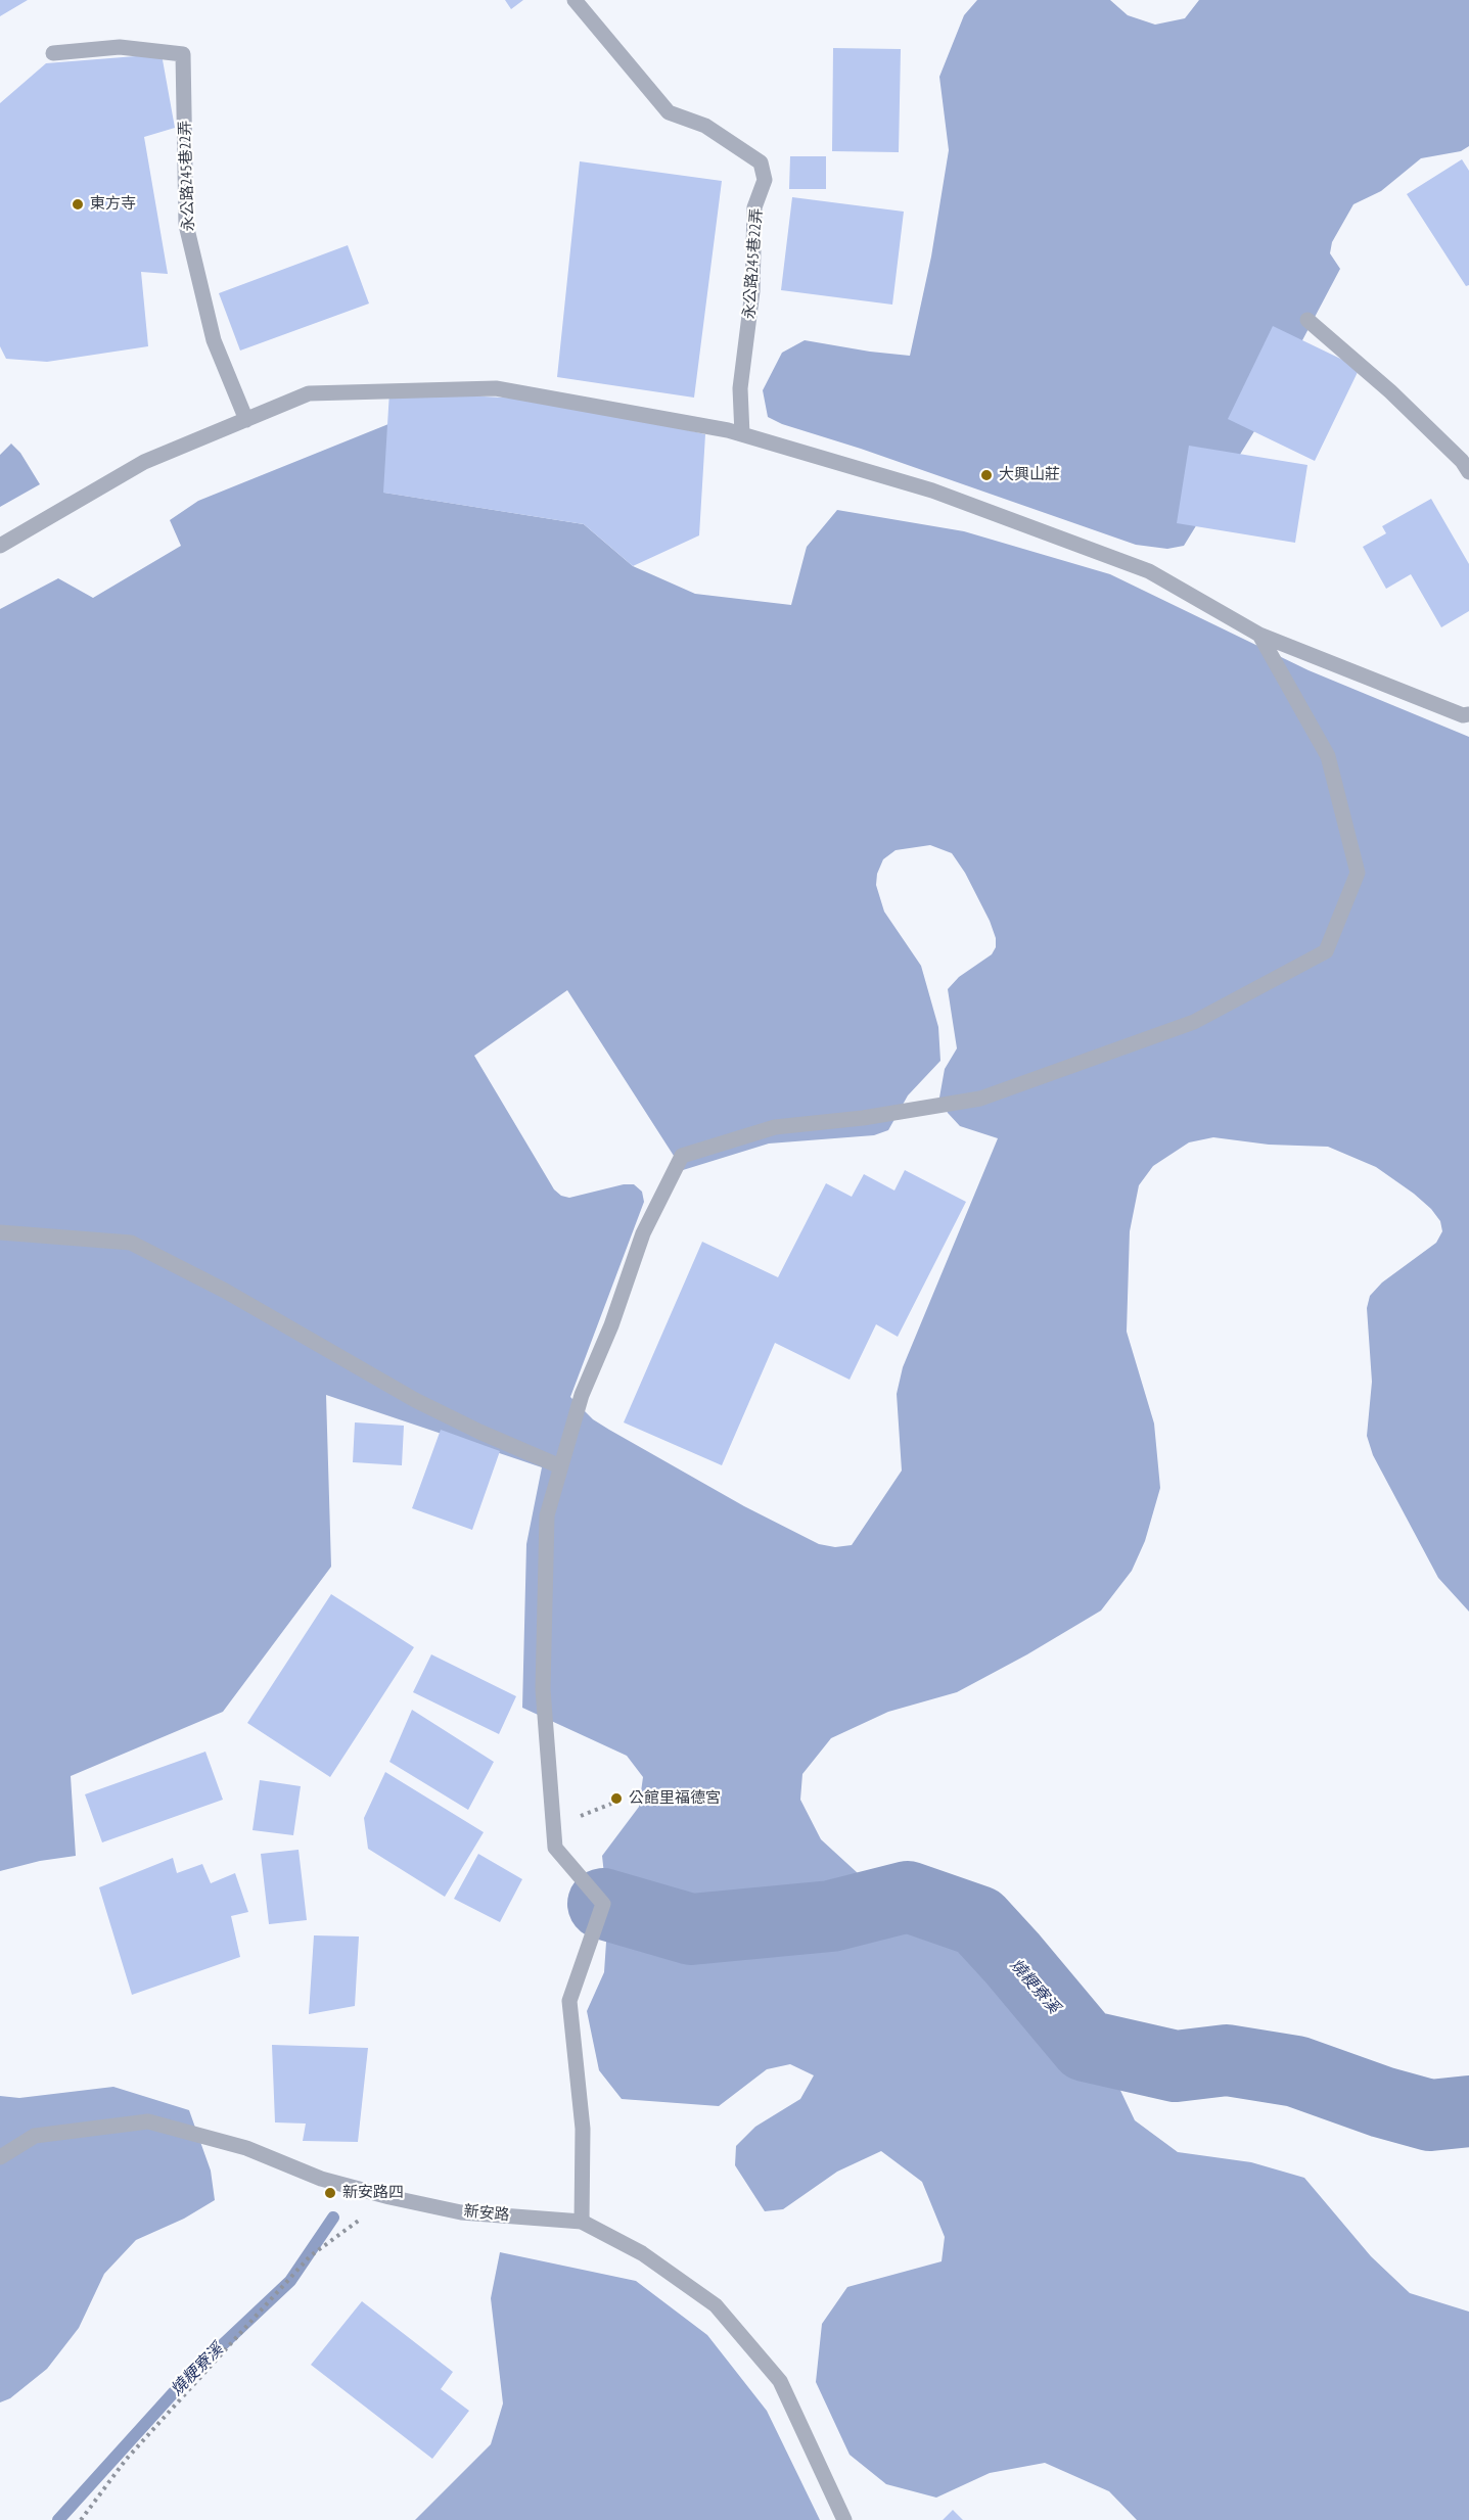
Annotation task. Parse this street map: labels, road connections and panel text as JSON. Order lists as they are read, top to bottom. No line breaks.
{"streets":{"street":["永公路245巷22弄","新安路"]},"water":["燒粳寮溪"],"places":["東方寺","大興山莊","公館里福德宮","新安路四"]}
